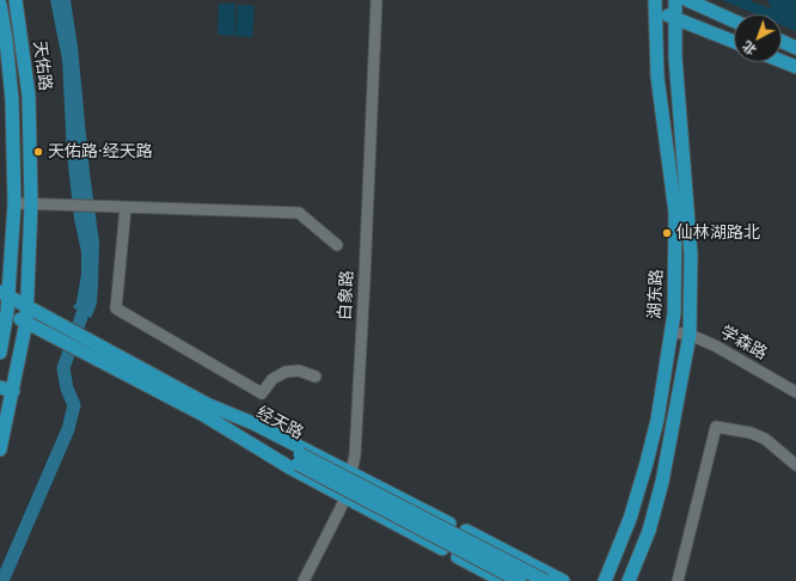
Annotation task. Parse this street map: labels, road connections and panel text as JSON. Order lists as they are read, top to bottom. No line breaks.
{"streets":{"main road":["天佑路","湖东路","经天路"],"street":["白象路","学森路"]},"crossings":[["天佑路","经天路"],["湖东路","学森路"]],"places":["天佑路·经天路","仙林湖路北"],"north":"bottom left"}
